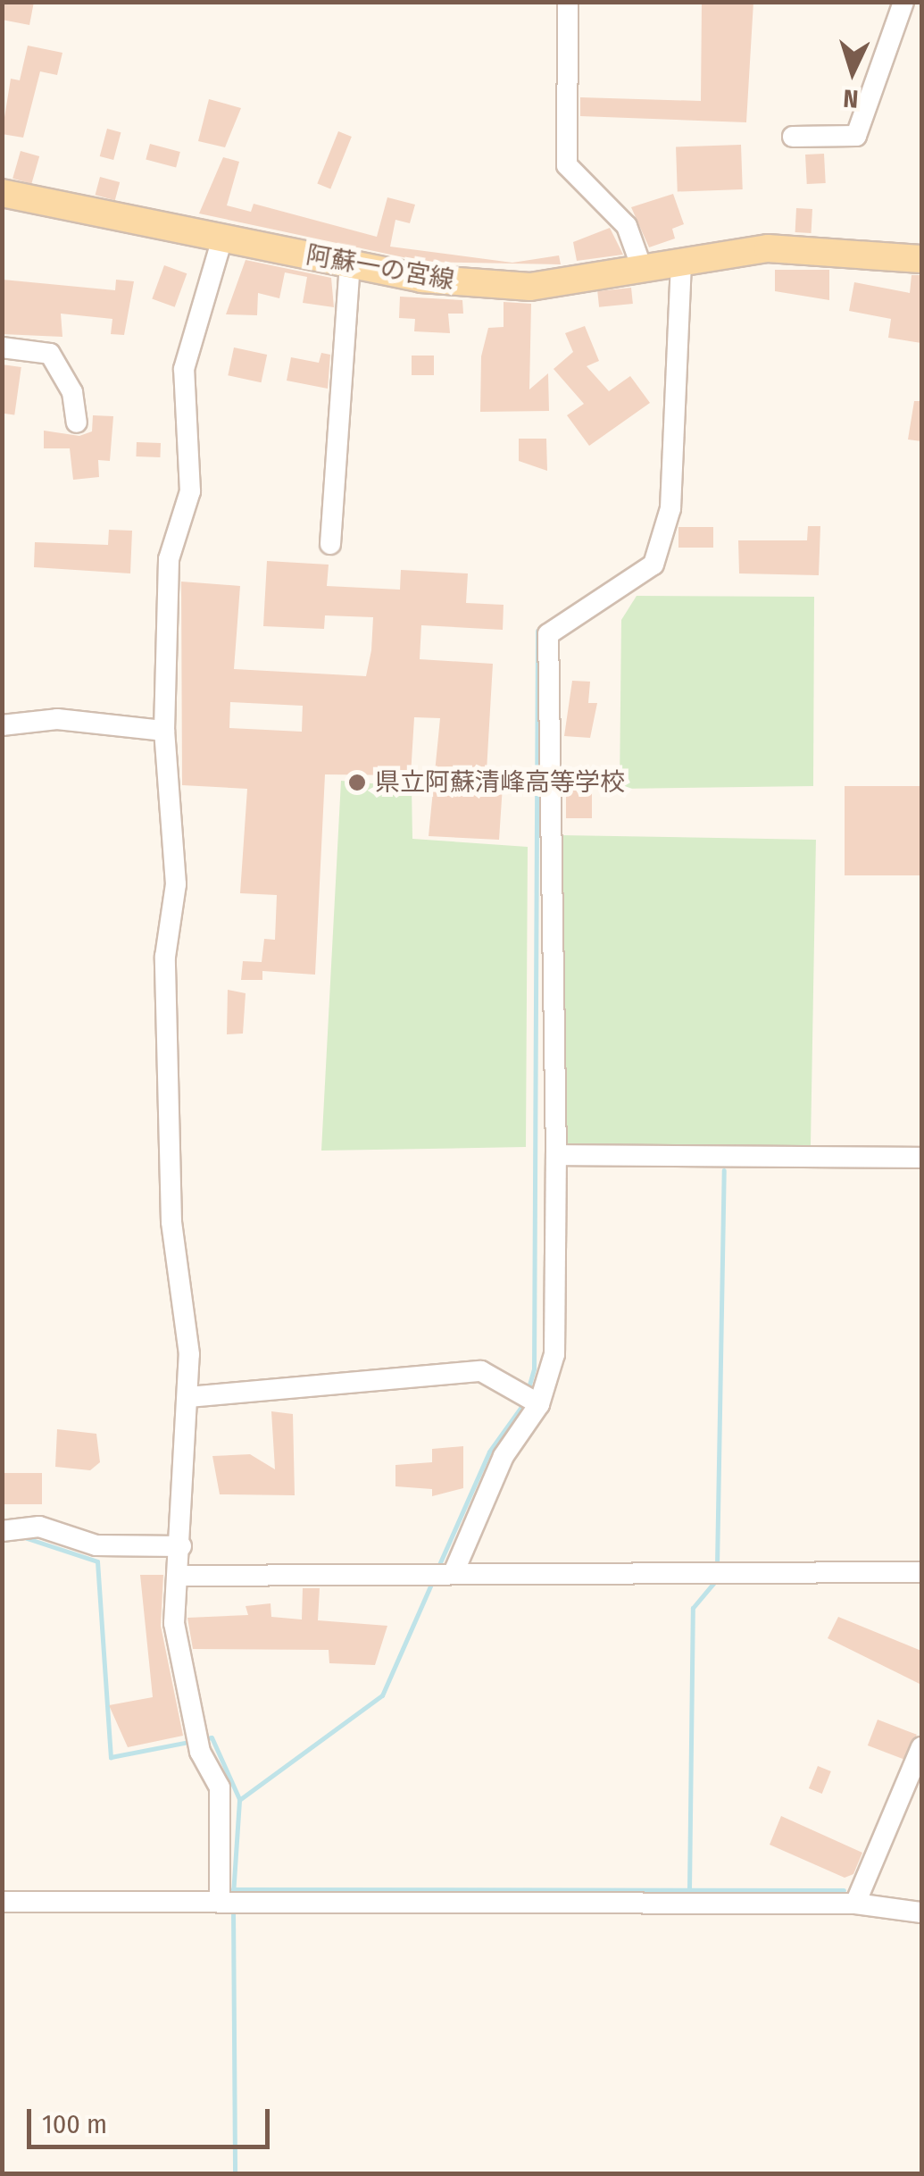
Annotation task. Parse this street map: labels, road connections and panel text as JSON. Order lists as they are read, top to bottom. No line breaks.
{"streets":{"main road":["阿蘇一の宮線"]},"places":["県立阿蘇清峰高等学校"],"scale_bar":"100 m","north":"bottom"}
